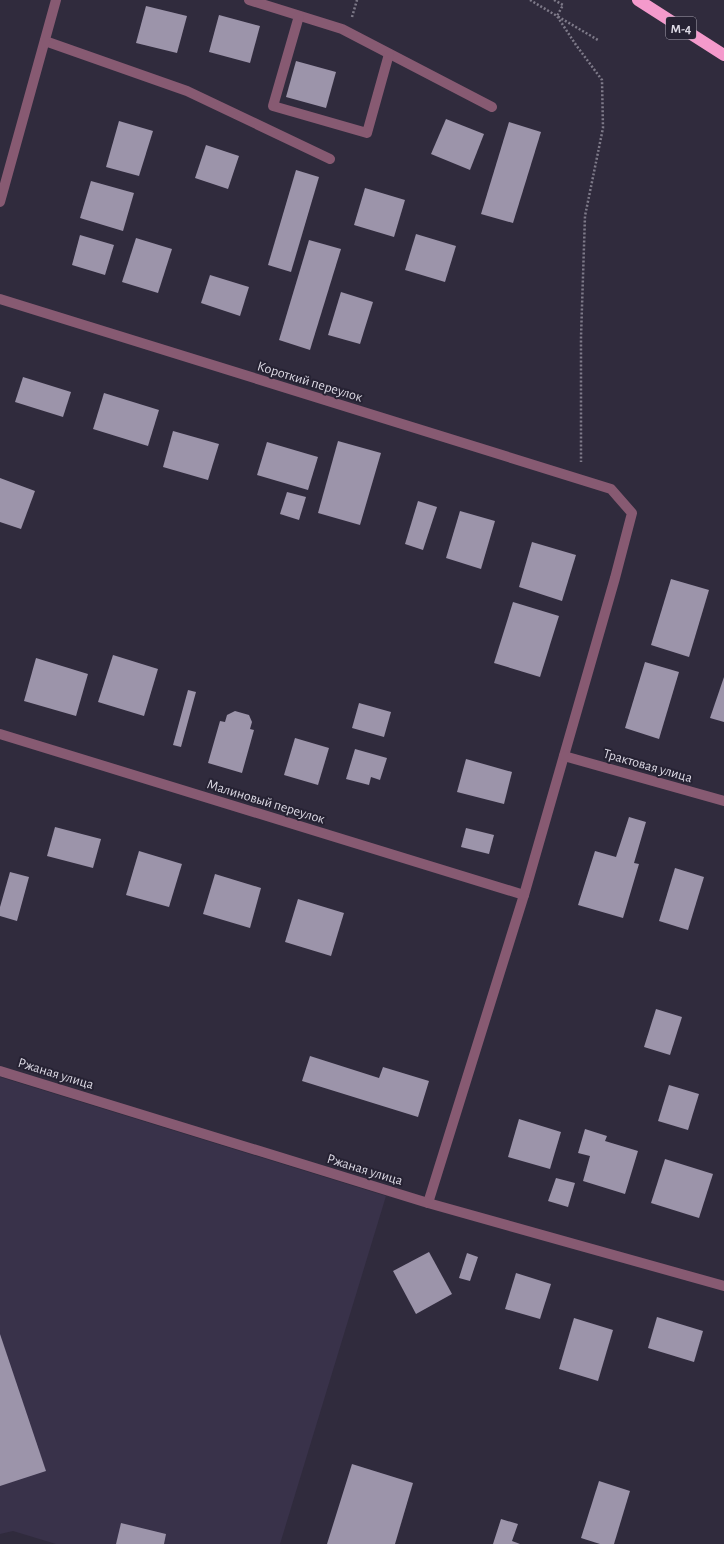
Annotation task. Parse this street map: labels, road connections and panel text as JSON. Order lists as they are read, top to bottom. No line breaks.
{"streets":{"highway":["М-4"],"street":["Короткий переулок","Трактовая улица","Малиновый переулок","Ржаная улица"]},"crossings":[["Короткий переулок","Трактовая улица"]]}
